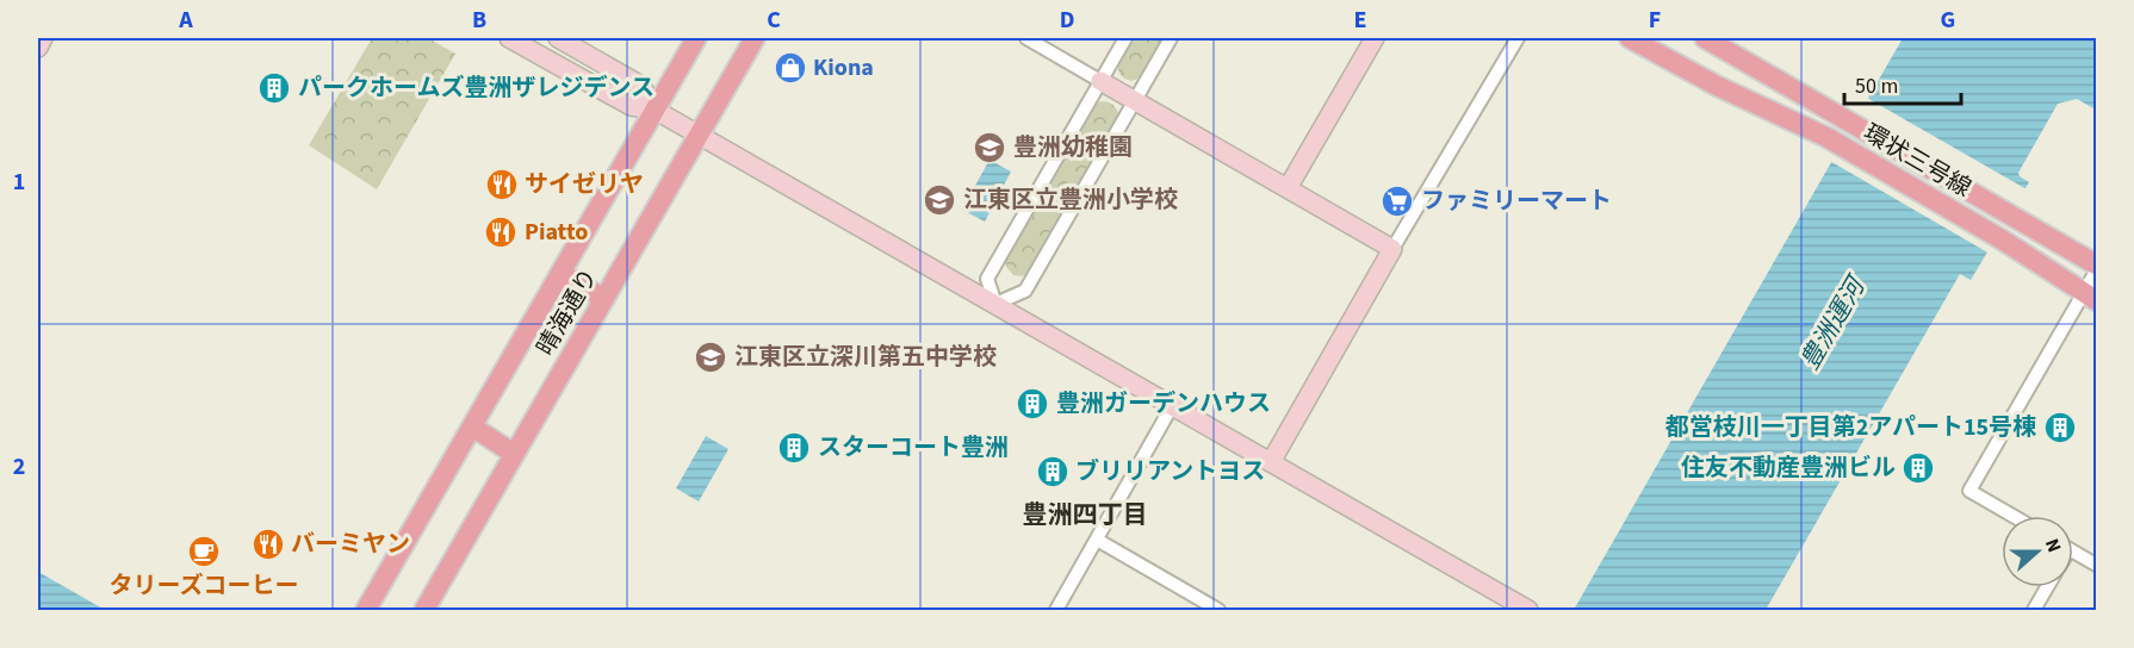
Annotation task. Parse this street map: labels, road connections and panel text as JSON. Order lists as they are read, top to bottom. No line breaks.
{"streets":{"main road":["環状三号線","晴海通り"]},"districts":["豊洲四丁目"],"water":["豊洲運河"],"places":{"shop":["Kiona"],"building":["パークホームズ豊洲ザレジデンス","豊洲ガーデンハウス","都営枝川一丁目第2アパート15号棟","スターコート豊洲","住友不動産豊洲ビル","ブリリアントヨス"],"school or university":["豊洲幼稚園","江東区立豊洲小学校","江東区立深川第五中学校"],"restaurant":["サイゼリヤ","Piatto","バーミヤン"],"supermarket":["ファミリーマート"],"cafe":["タリーズコーヒー"]},"scale_bar":"50 m","north":"right","grid":{"columns":["A","B","C","D","E","F","G"],"rows":["1","2"]}}
